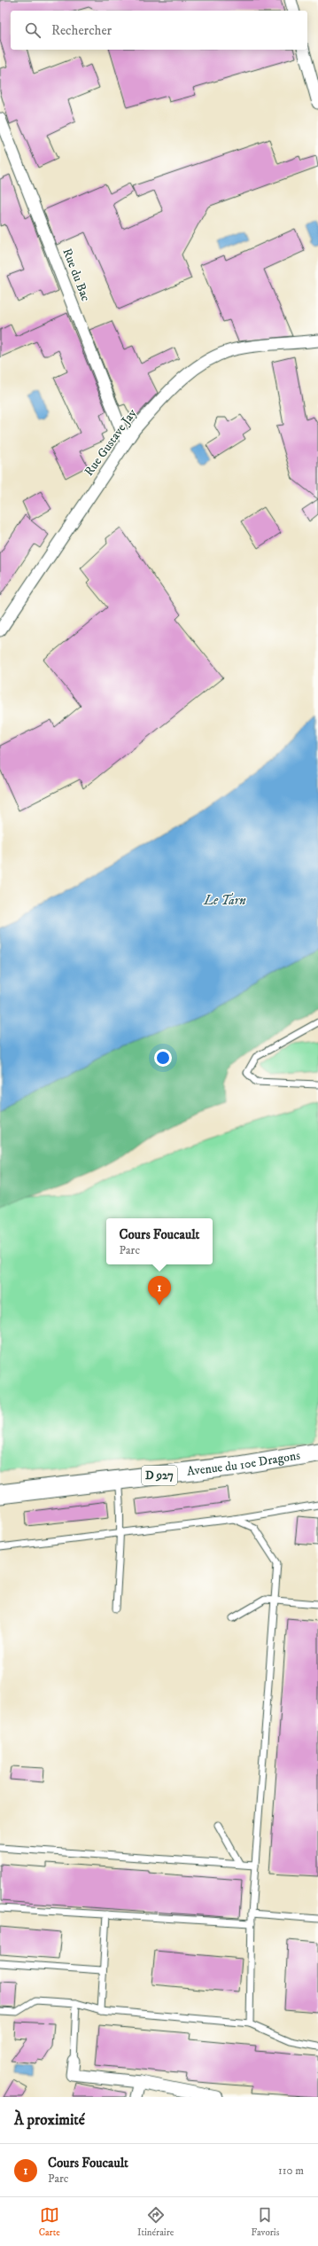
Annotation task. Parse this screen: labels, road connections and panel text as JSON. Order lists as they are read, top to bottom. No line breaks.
{"streets":{"main road":["Avenue du 10e Dragons","D 927"],"street":["Rue du Bac","Rue Gustave Jay"]},"crossings":[["Rue du Bac","Rue Gustave Jay"]],"water":["Le Tarn"],"page":{"search":"Rechercher","popup":["Cours Foucault","Parc"],"pins":"1","heading":"À proximité","list":[{"mark":"1","name":"Cours Foucault","note":"Parc","value":"110 m"}],"nav":["Carte","Itinéraire","Favoris"]}}
